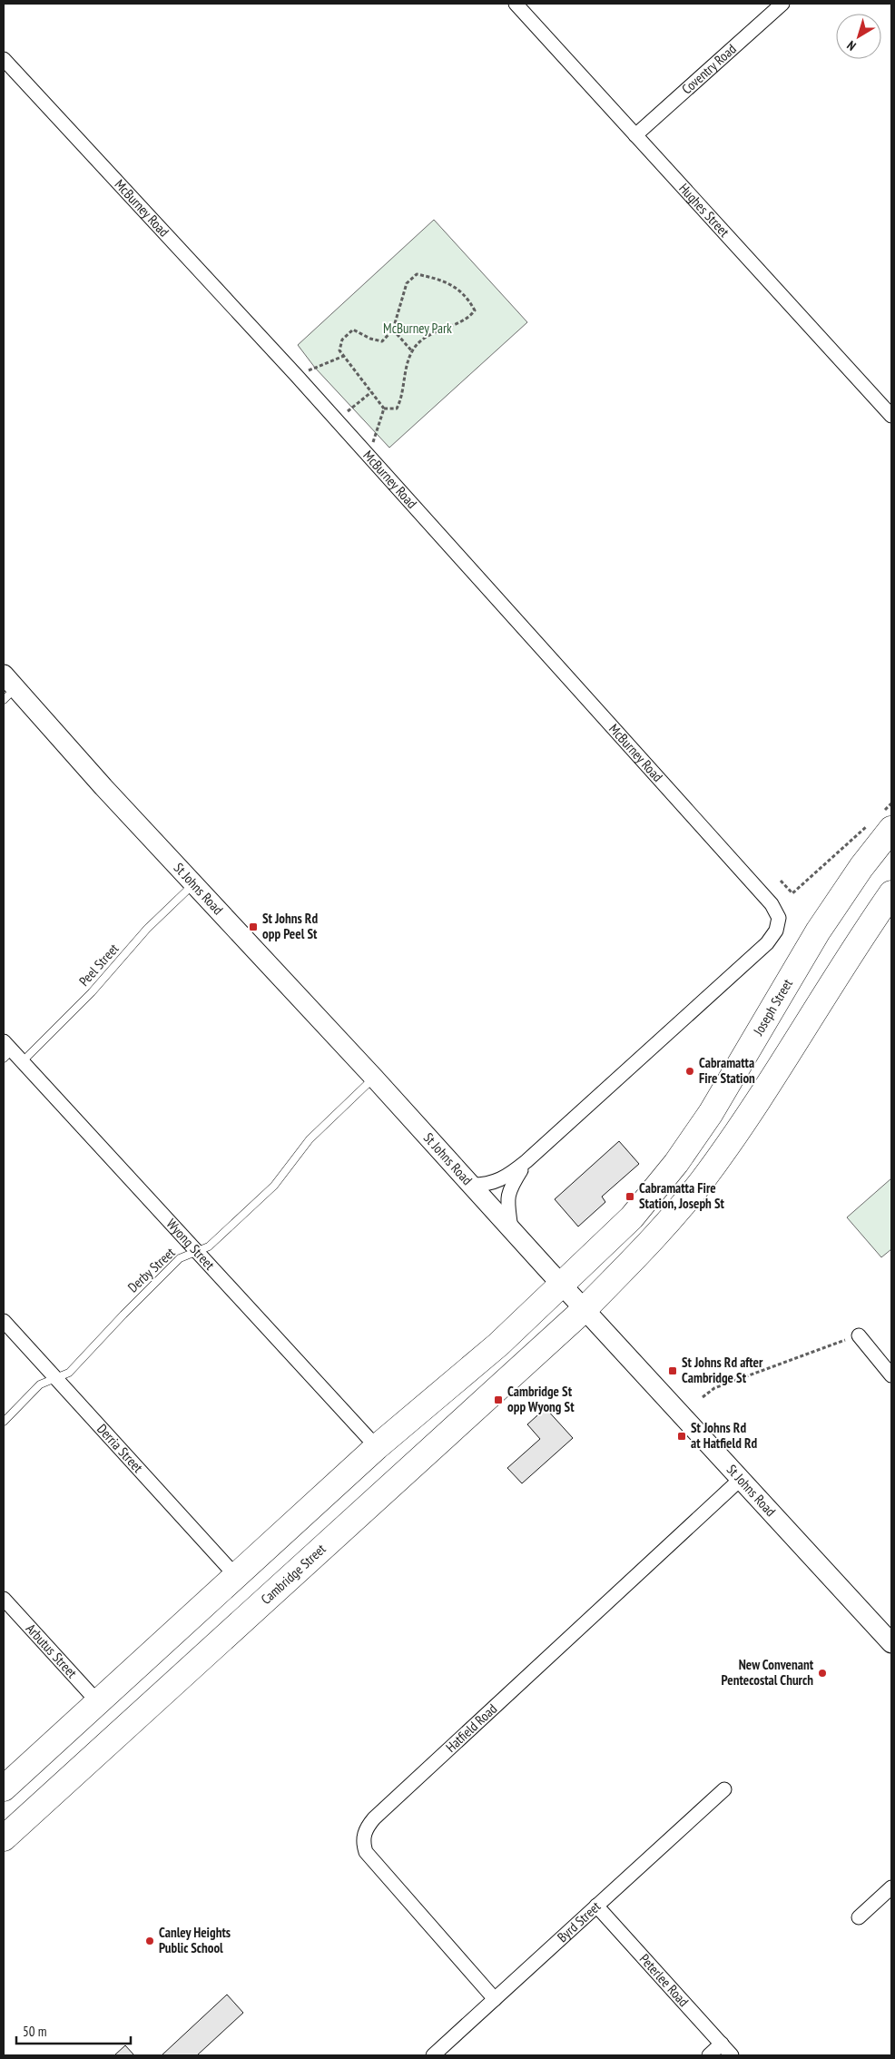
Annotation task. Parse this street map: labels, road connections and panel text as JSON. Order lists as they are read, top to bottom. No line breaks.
{"streets":{"highway":["Joseph Street","Cambridge Street"],"main road":["St Johns Road"],"street":["Coventry Road","McBurney Road","Hughes Street","Wyong Street","Derria Street","Arbutus Street","Hatfield Road","Byrd Street","Peterlee Road"],"lane":["Peel Street","Derby Street"]},"crossings":[["Coventry Road","Hughes Street"],["St Johns Road","Peel Street"],["St Johns Road","Joseph Street"],["St Johns Road","Derby Street"],["St Johns Road","Cambridge Street"],["St Johns Road","Hatfield Road"],["Peel Street","Wyong Street"],["Wyong Street","Derby Street"],["Derby Street","Derria Street"],["Hatfield Road","Byrd Street"],["Byrd Street","Peterlee Road"]],"parks":["McBurney Park"],"places":{"transit":["St Johns Rd opp Peel St","Cabramatta Fire Station, Joseph St","St Johns Rd after Cambridge St","Cambridge St opp Wyong St","St Johns Rd at Hatfield Rd"],"other":["Cabramatta Fire Station","New Convenant Pentecostal Church","Canley Heights Public School"]},"scale_bar":"50 m","north":"bottom left"}
